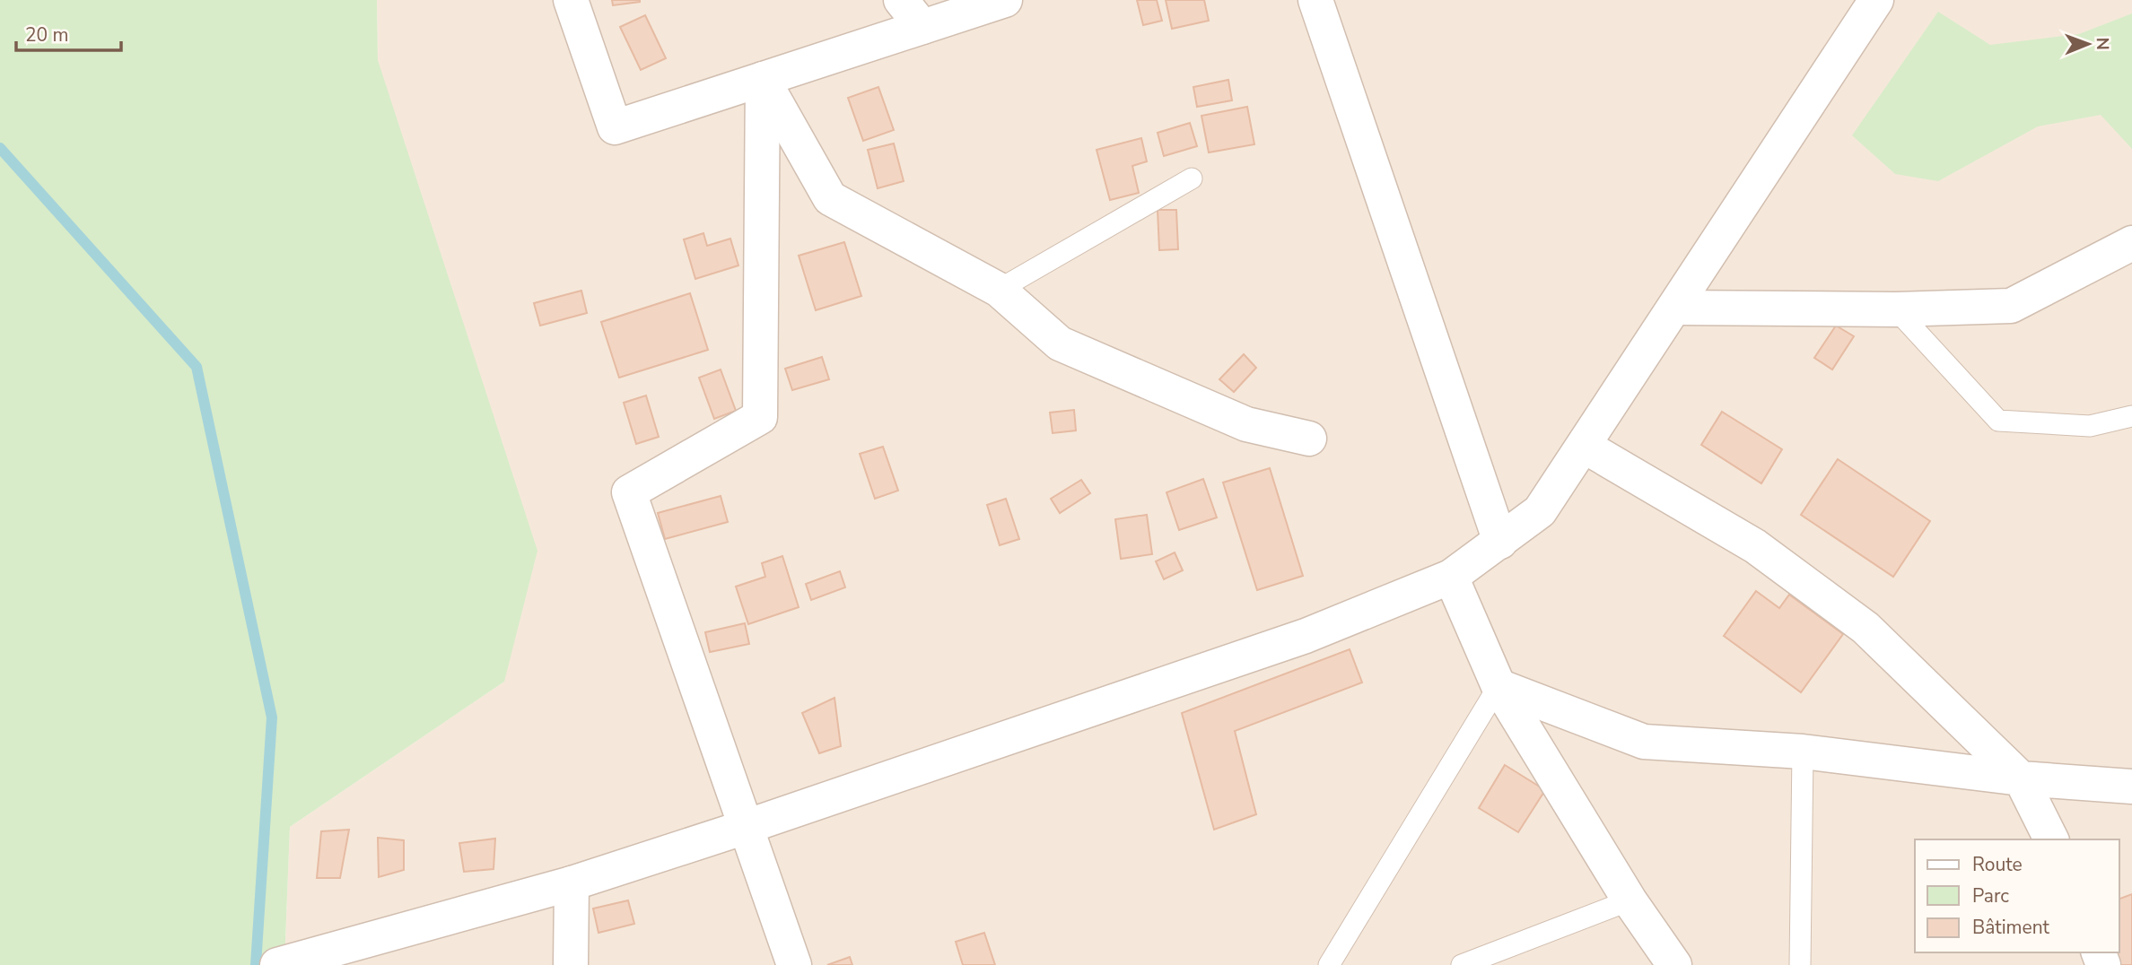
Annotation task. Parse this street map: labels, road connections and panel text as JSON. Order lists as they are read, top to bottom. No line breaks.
{"legend":["Route","Parc","Bâtiment"],"scale_bar":"20 m","north":"right"}
